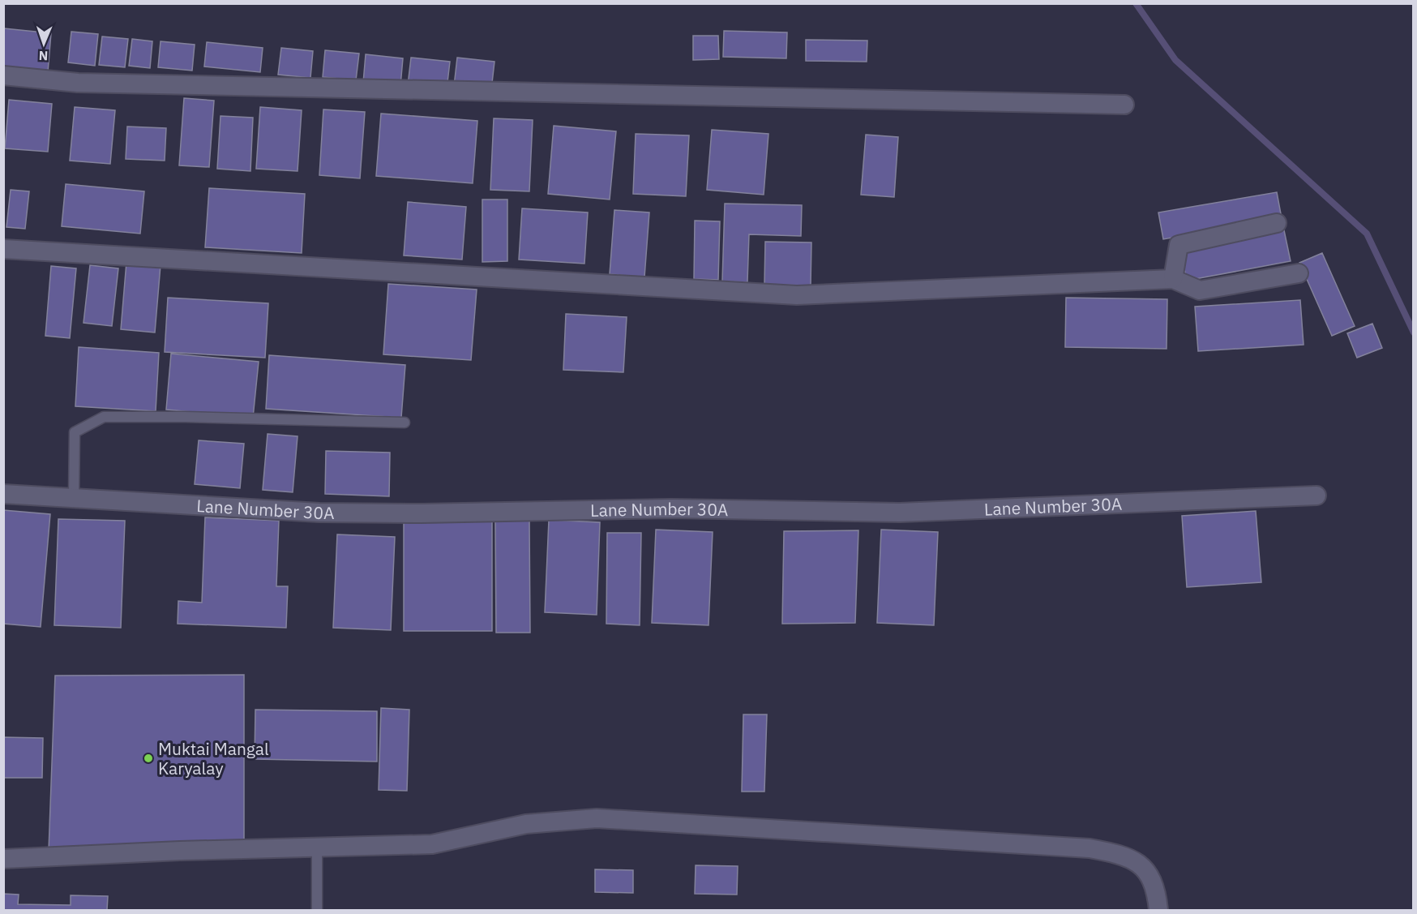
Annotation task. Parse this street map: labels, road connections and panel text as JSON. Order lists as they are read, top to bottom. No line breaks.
{"streets":{"street":["Lane Number 30A"]},"places":["Muktai Mangal Karyalay"],"north":"bottom"}
